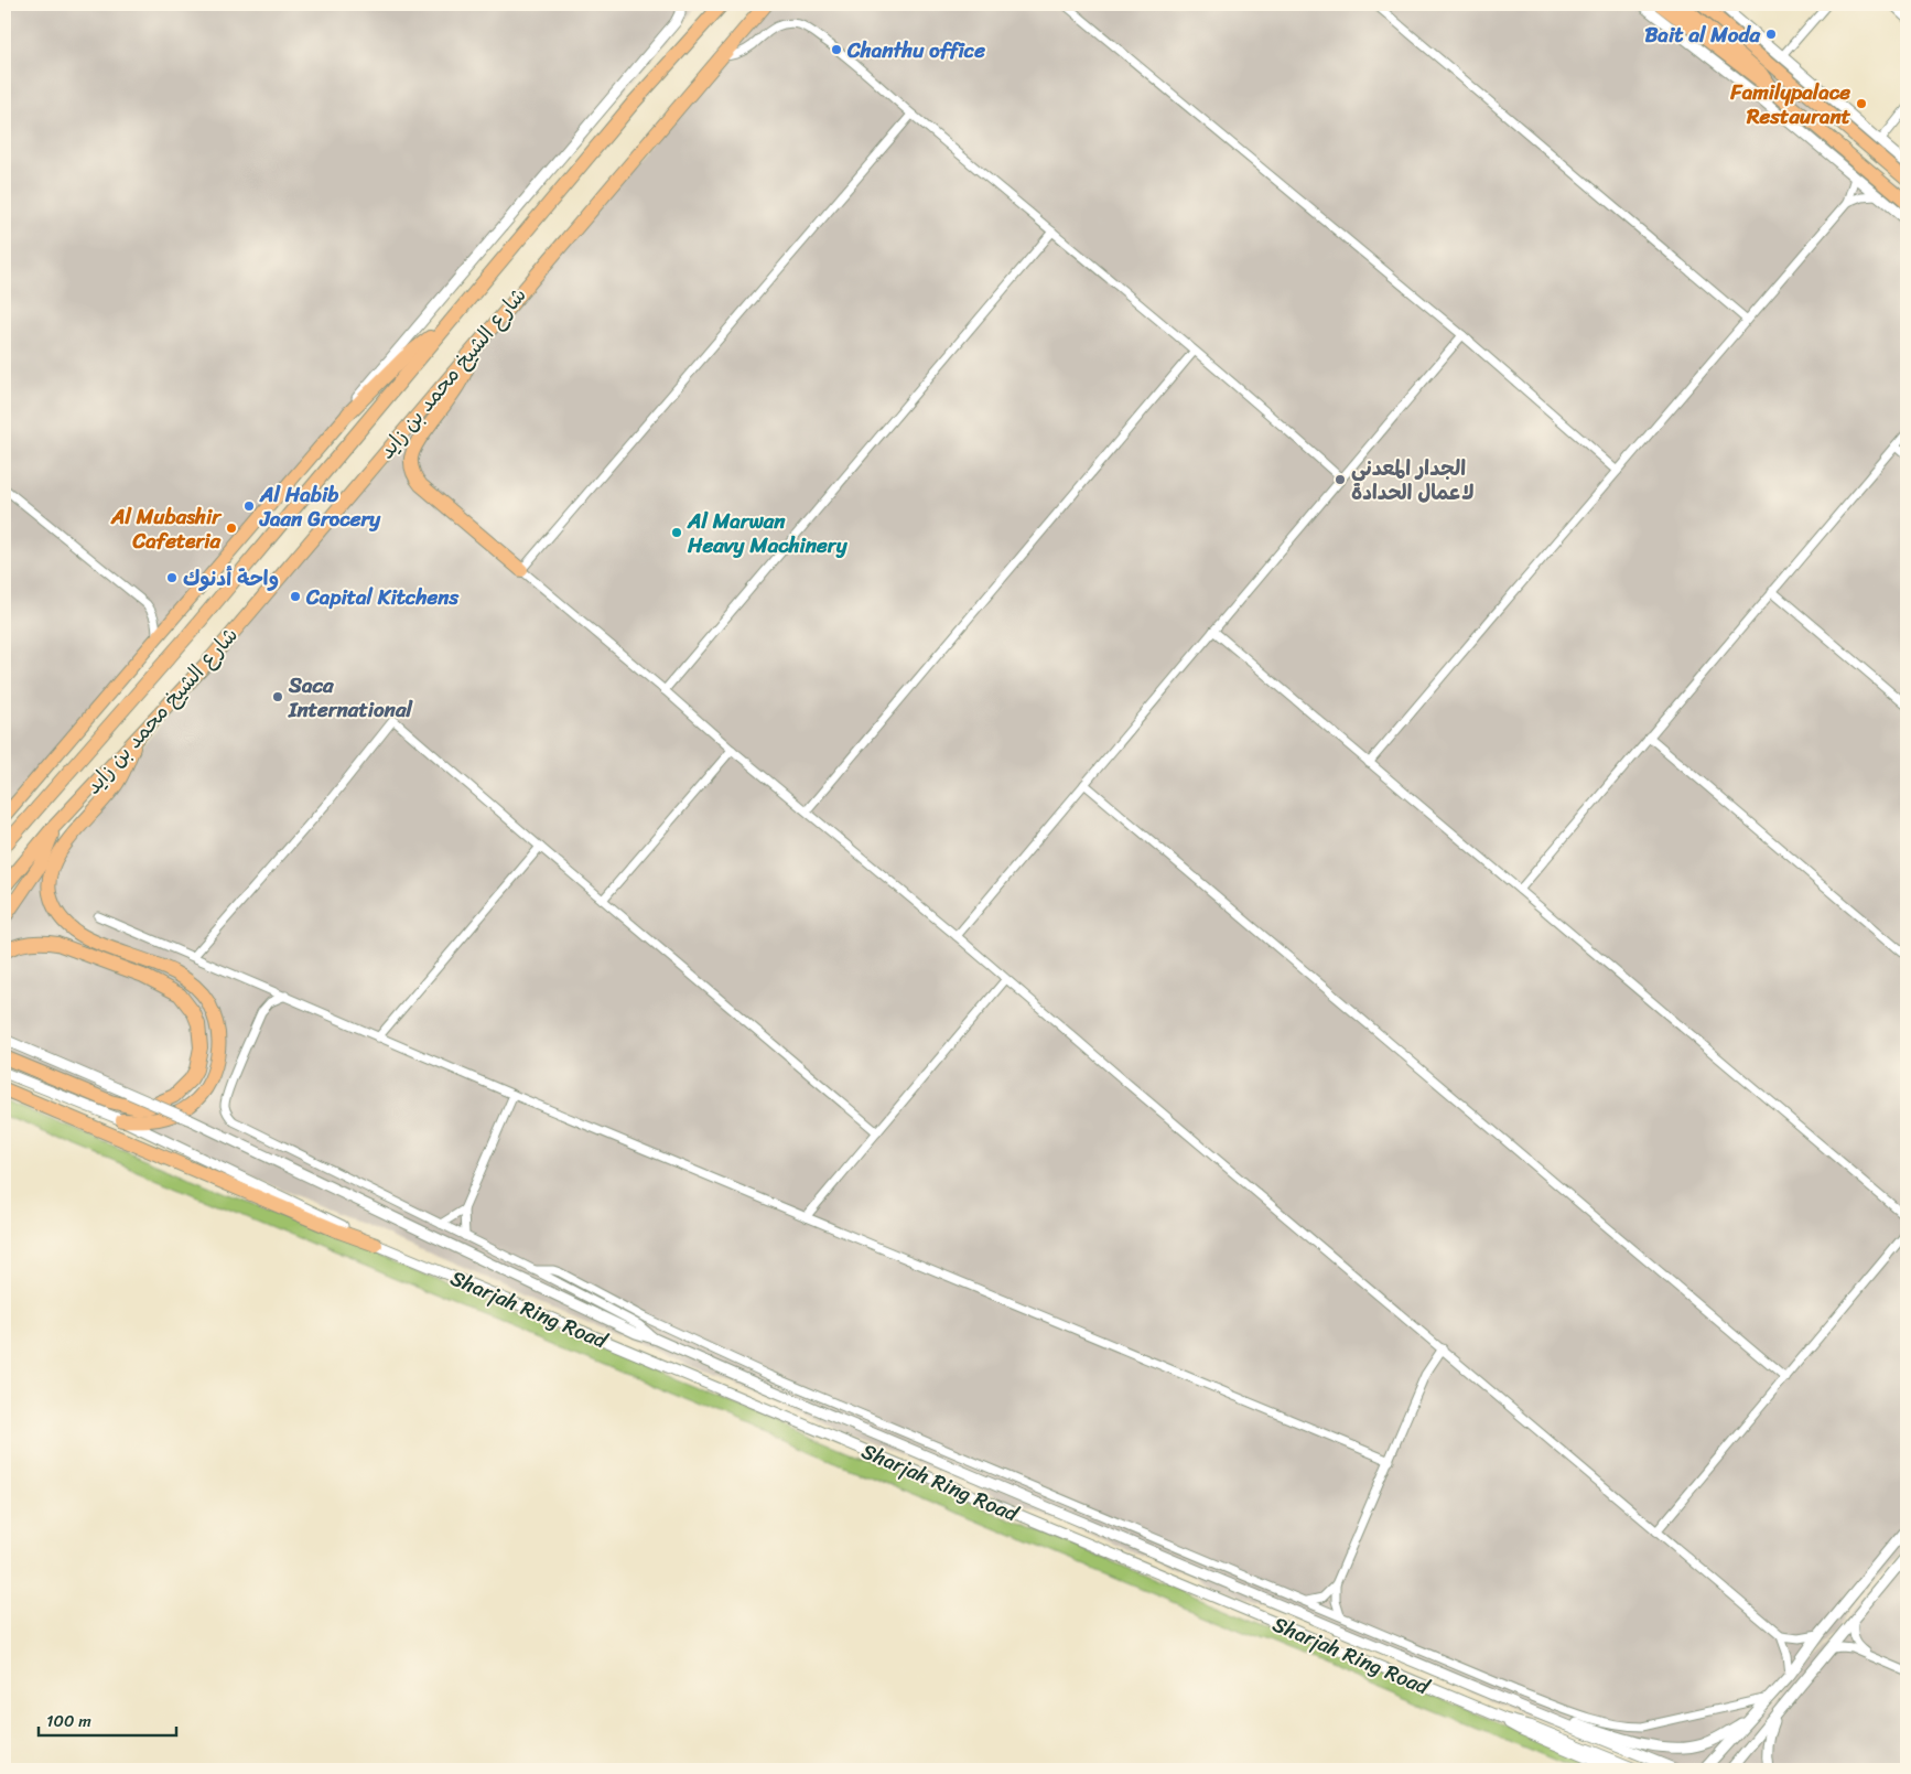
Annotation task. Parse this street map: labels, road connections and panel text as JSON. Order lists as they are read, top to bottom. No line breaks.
{"streets":{"highway":["شارع الشيخ محمد بن زايد"],"street":["Sharjah Ring Road"]},"places":["Bait al Moda","Chanthu office","Familypalace Restaurant","الجدار المعدني لاعمال الحدادة","Al Habib Jaan Grocery","Al Mubashir Cafeteria","Al Marwan Heavy Machinery","واحة أدنوك","Capital Kitchens","Saca International"],"scale_bar":"100 m"}
